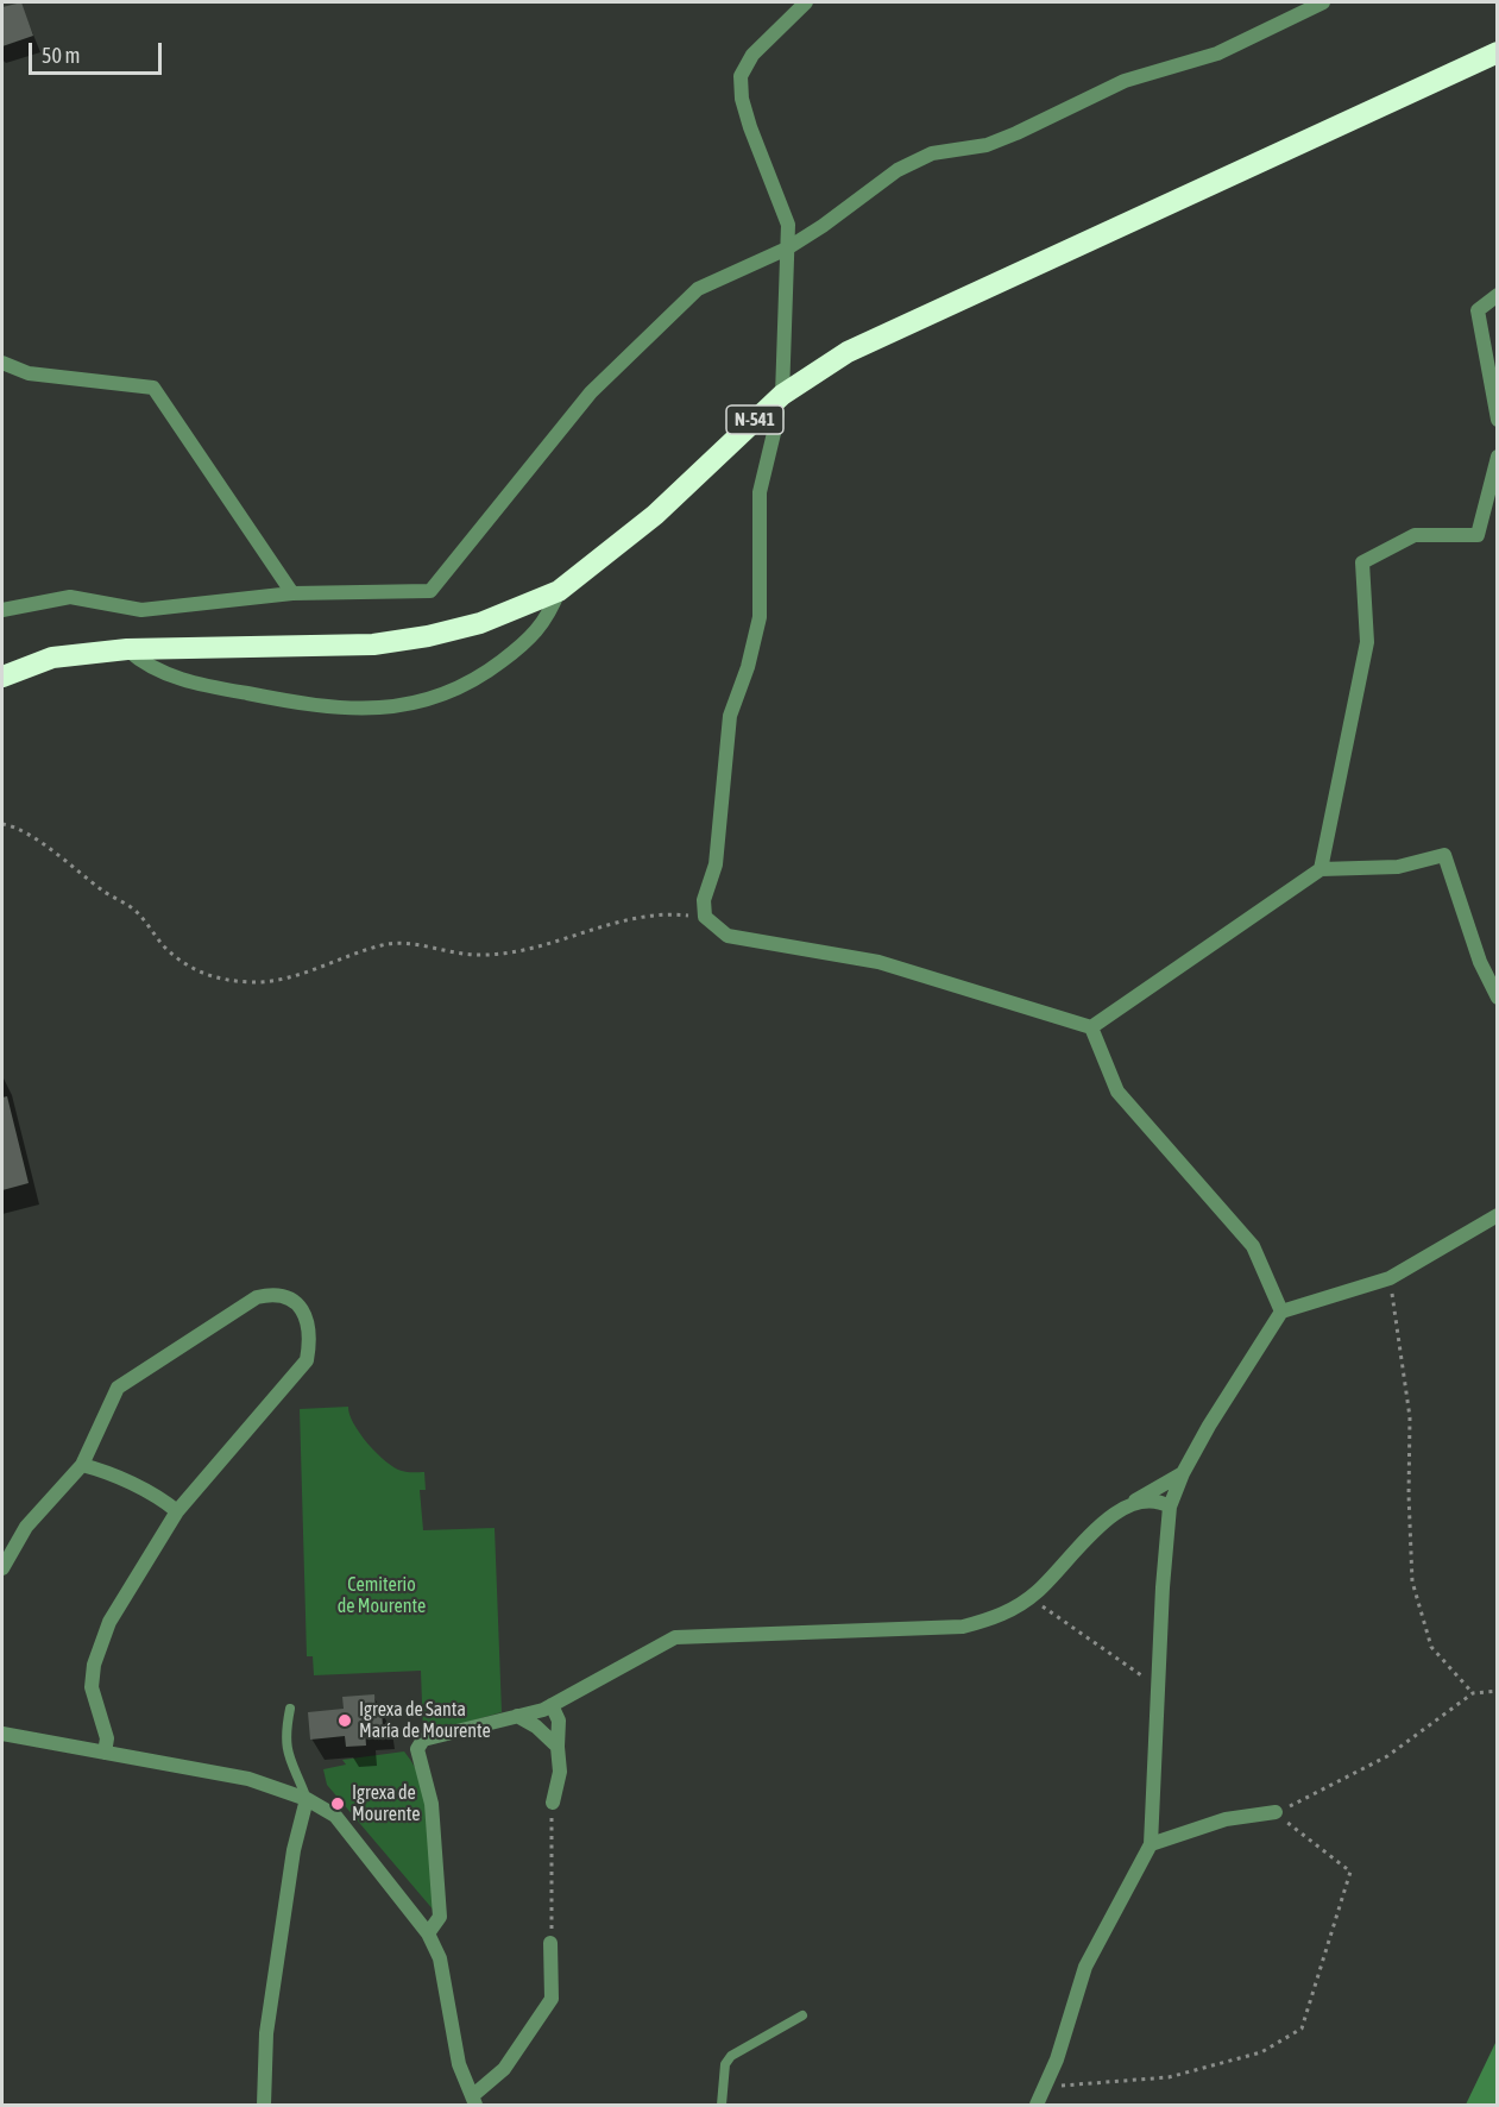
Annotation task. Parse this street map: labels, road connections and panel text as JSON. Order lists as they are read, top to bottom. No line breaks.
{"streets":{"highway":["N-541"]},"parks":["Cemiterio de Mourente"],"places":["Igrexa de Santa María de Mourente","Igrexa de Mourente"],"scale_bar":"50 m"}
